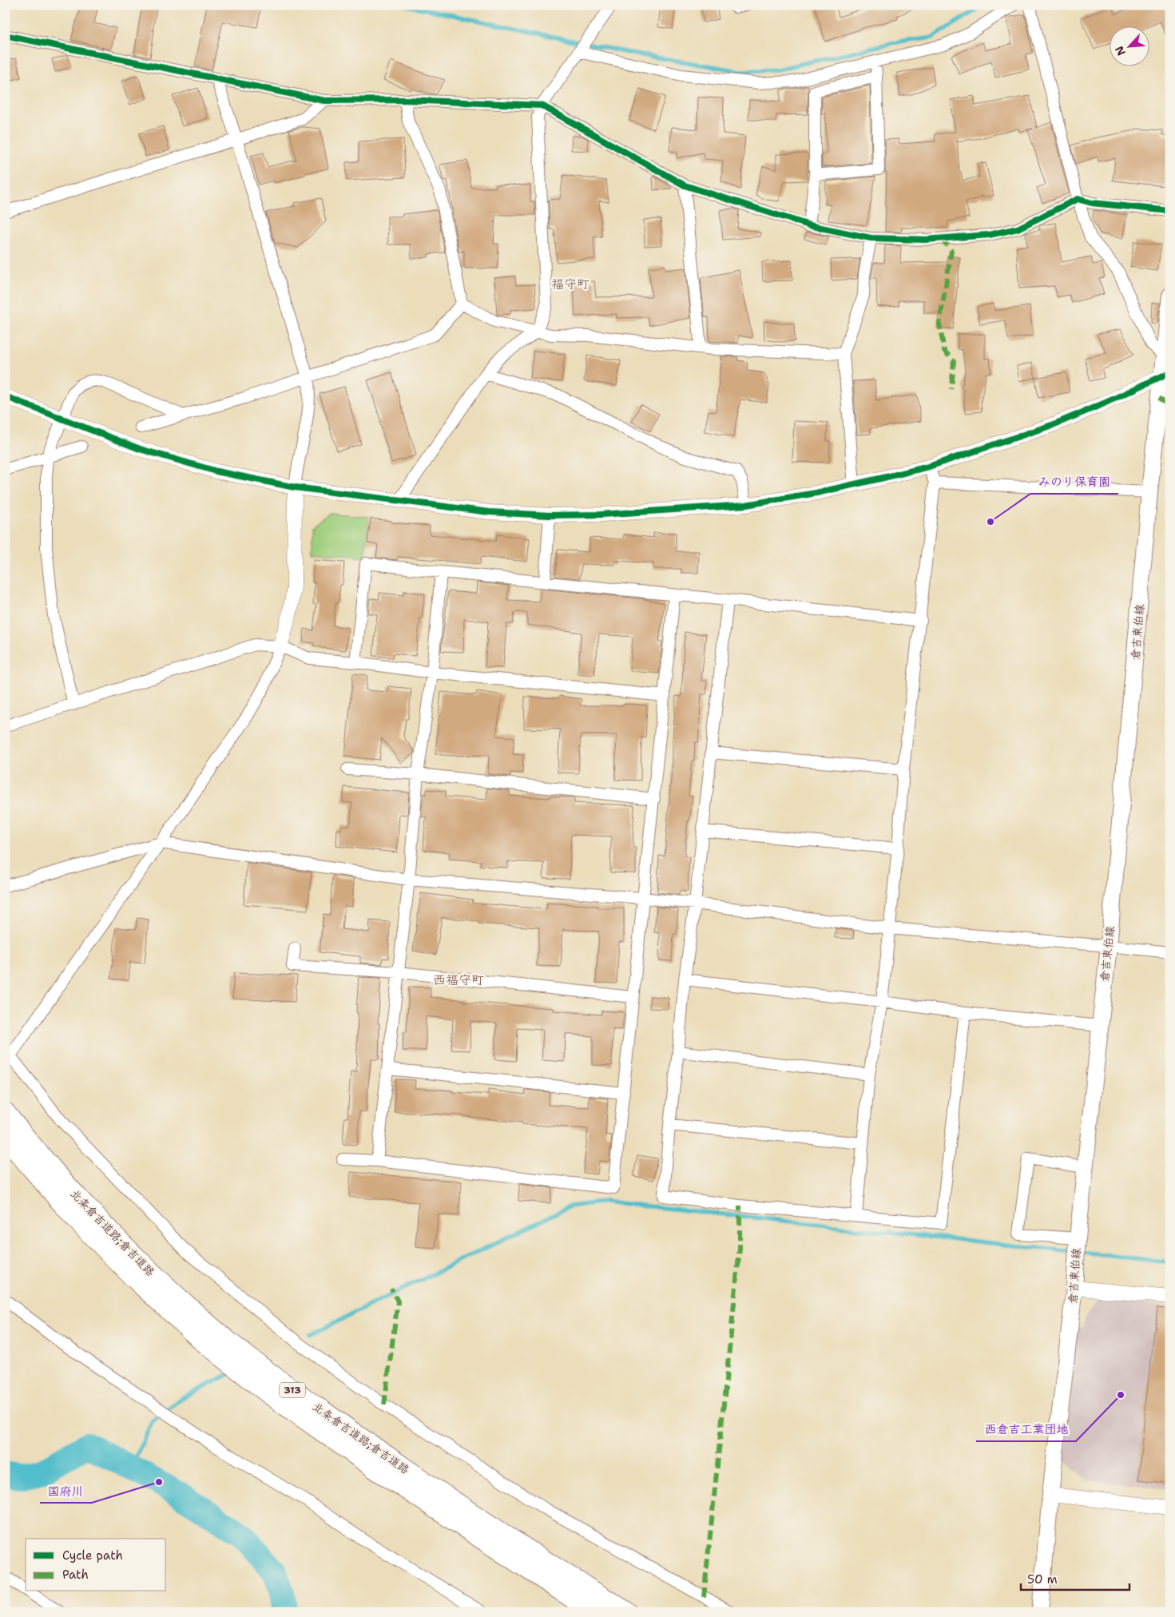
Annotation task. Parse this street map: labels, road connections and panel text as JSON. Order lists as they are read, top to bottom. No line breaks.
{"streets":{"highway":["北条倉吉道路;倉吉道路","313"],"main road":["倉吉東伯線"]},"districts":["福守町","西福守町"],"places":["みのり保育園","西倉吉工業団地","国府川"],"legend":["Cycle path","Path"],"scale_bar":"50 m","north":"bottom left"}
